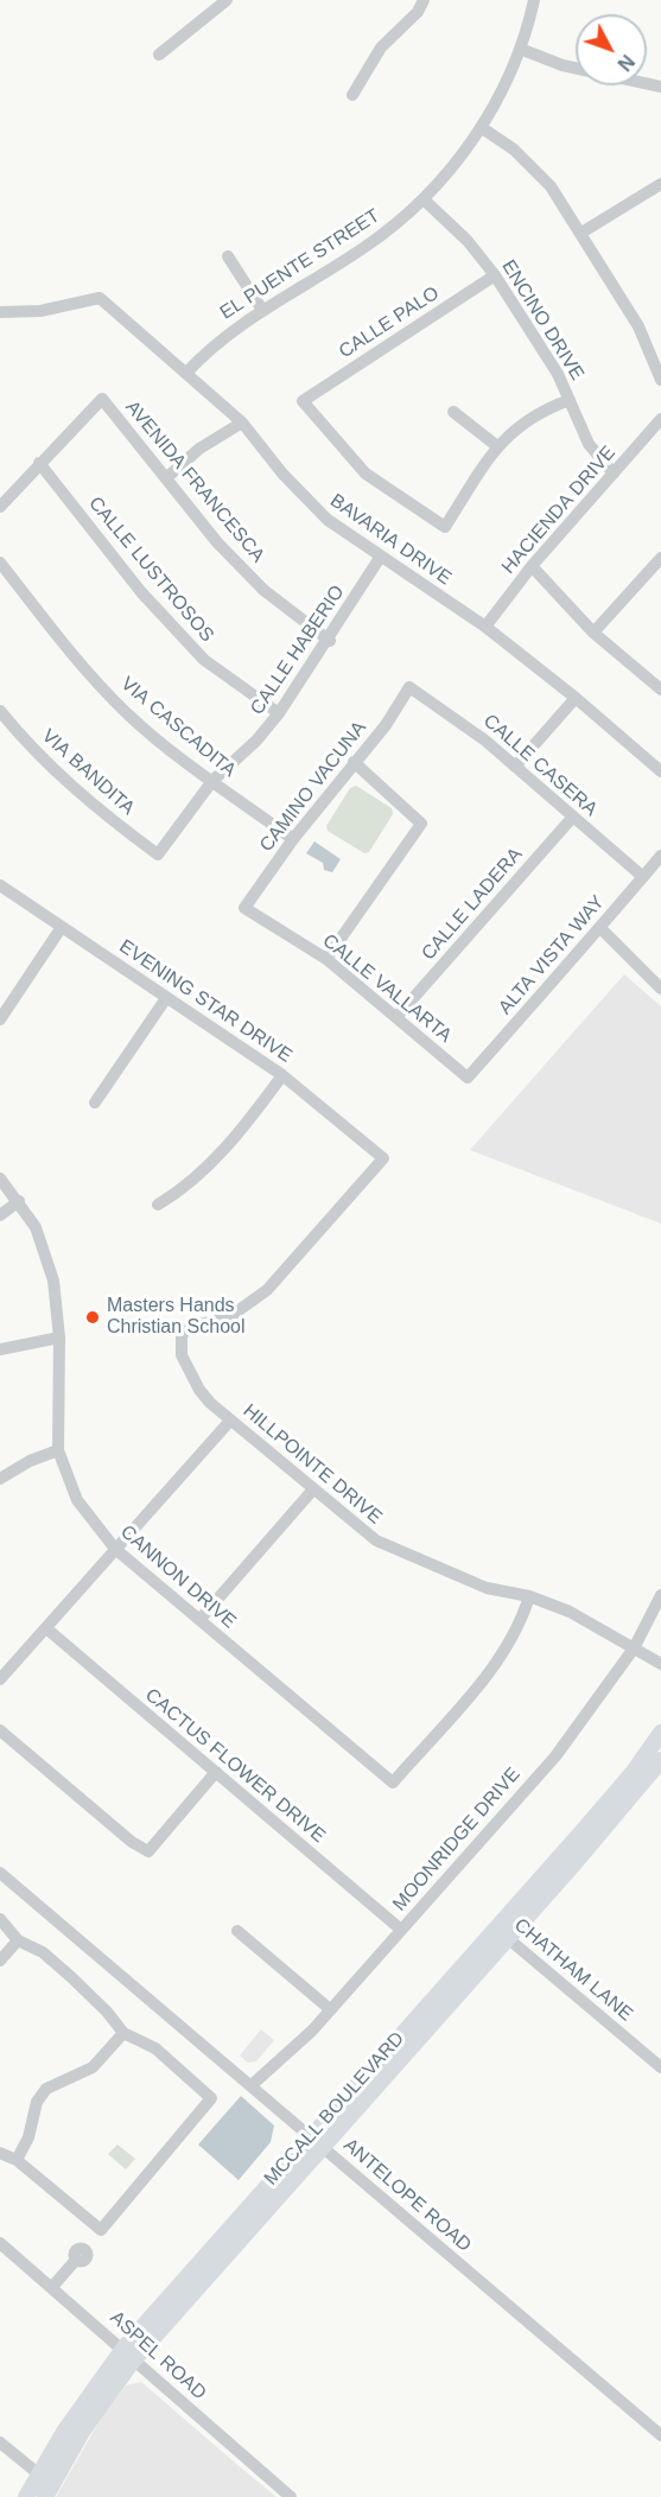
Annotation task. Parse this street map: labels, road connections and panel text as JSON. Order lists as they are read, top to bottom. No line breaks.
{"streets":{"main road":["MCCALL BOULEVARD"],"street":["EL PUENTE STREET","ENCINO DRIVE","CALLE PALO","AVENIDA FRANCESCA","HACIENDA DRIVE","BAVARIA DRIVE","CALLE LUSTROSOS","CALLE HABERIO","VIA CASCADITA","CALLE CASERA","VIA BANDITA","CAMINO VACUNA","CALLE LADERA","ALTA VISTA WAY","CALLE VALLARTA","EVENING STAR DRIVE","HILLPOINTE DRIVE","CANNON DRIVE","CACTUS FLOWER DRIVE","MOONRIDGE DRIVE","CHATHAM LANE","ANTELOPE ROAD","ASPEL ROAD"]},"crossings":[["EL PUENTE STREET","ENCINO DRIVE"],["EL PUENTE STREET","BAVARIA DRIVE"],["ENCINO DRIVE","CALLE PALO"],["ENCINO DRIVE","HACIENDA DRIVE"],["AVENIDA FRANCESCA","CALLE LUSTROSOS"],["AVENIDA FRANCESCA","CALLE HABERIO"],["HACIENDA DRIVE","BAVARIA DRIVE"],["BAVARIA DRIVE","CALLE HABERIO"],["CALLE LUSTROSOS","CALLE HABERIO"],["CALLE HABERIO","VIA CASCADITA"],["CALLE HABERIO","VIA BANDITA"],["VIA CASCADITA","CAMINO VACUNA"],["CALLE CASERA","CAMINO VACUNA"],["CALLE CASERA","CALLE LADERA"],["CALLE CASERA","ALTA VISTA WAY"],["CAMINO VACUNA","CALLE VALLARTA"],["CALLE LADERA","CALLE VALLARTA"],["ALTA VISTA WAY","CALLE VALLARTA"],["EVENING STAR DRIVE","HILLPOINTE DRIVE"],["HILLPOINTE DRIVE","CANNON DRIVE"],["HILLPOINTE DRIVE","MOONRIDGE DRIVE"],["CACTUS FLOWER DRIVE","MOONRIDGE DRIVE"],["MOONRIDGE DRIVE","ANTELOPE ROAD"],["CHATHAM LANE","MCCALL BOULEVARD"],["MCCALL BOULEVARD","ANTELOPE ROAD"],["MCCALL BOULEVARD","ASPEL ROAD"]],"places":["Masters Hands Christian School"],"north":"bottom right"}
